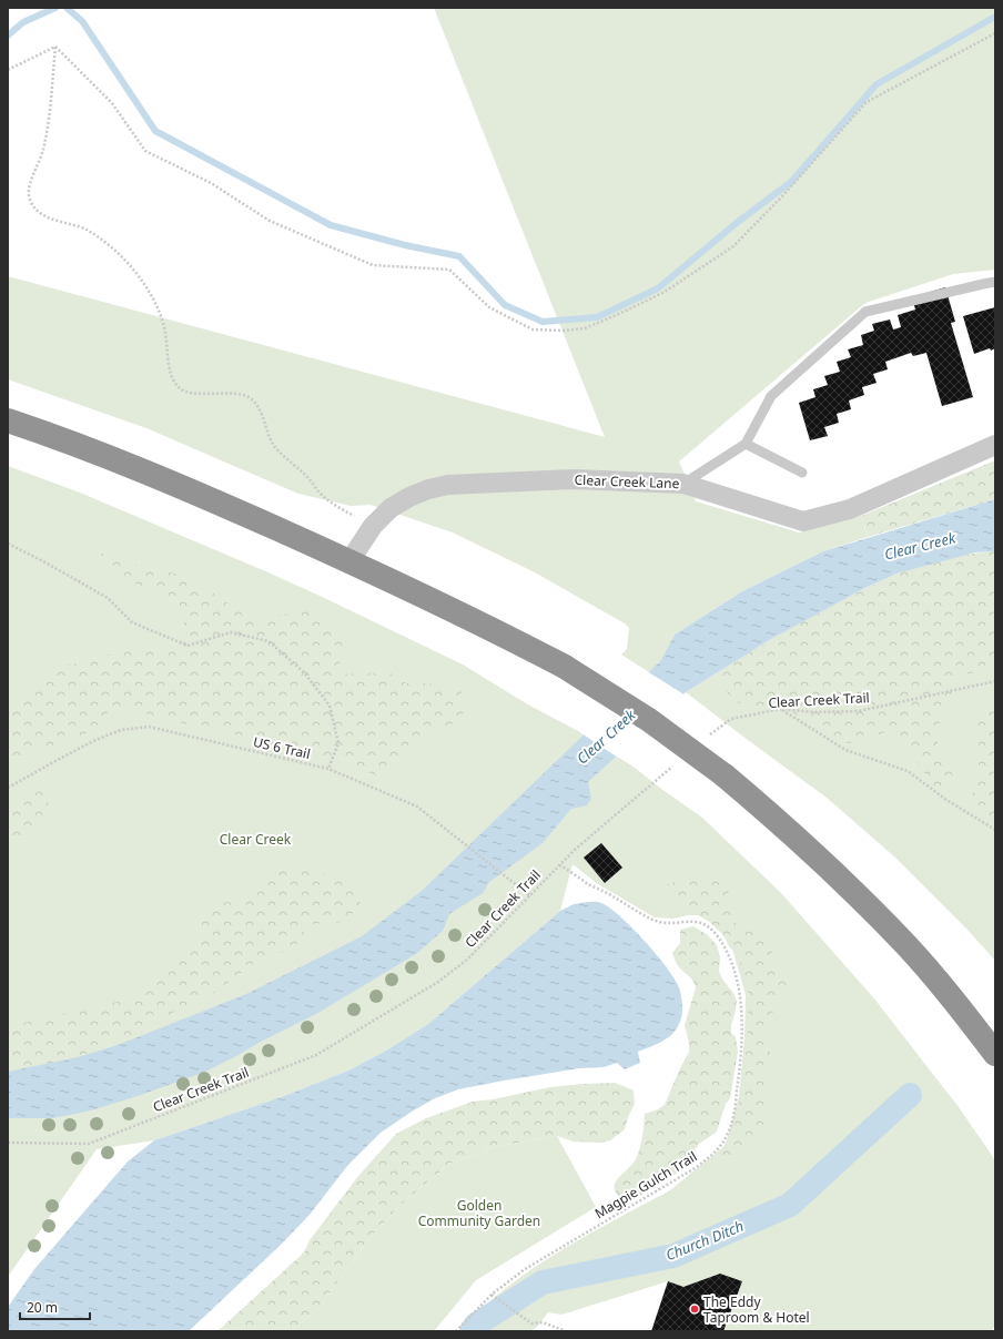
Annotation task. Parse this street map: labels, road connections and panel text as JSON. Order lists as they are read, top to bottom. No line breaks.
{"streets":{"street":["Clear Creek Lane"],"path":["Clear Creek Trail","US 6 Trail","Magpie Gulch Trail"]},"crossings":[["Clear Creek Trail","US 6 Trail"],["Clear Creek Trail","Magpie Gulch Trail"]],"water":["Clear Creek","Church Ditch"],"parks":["Clear Creek","Golden Community Garden"],"places":["The Eddy Taproom & Hotel"],"scale_bar":"20 m"}
